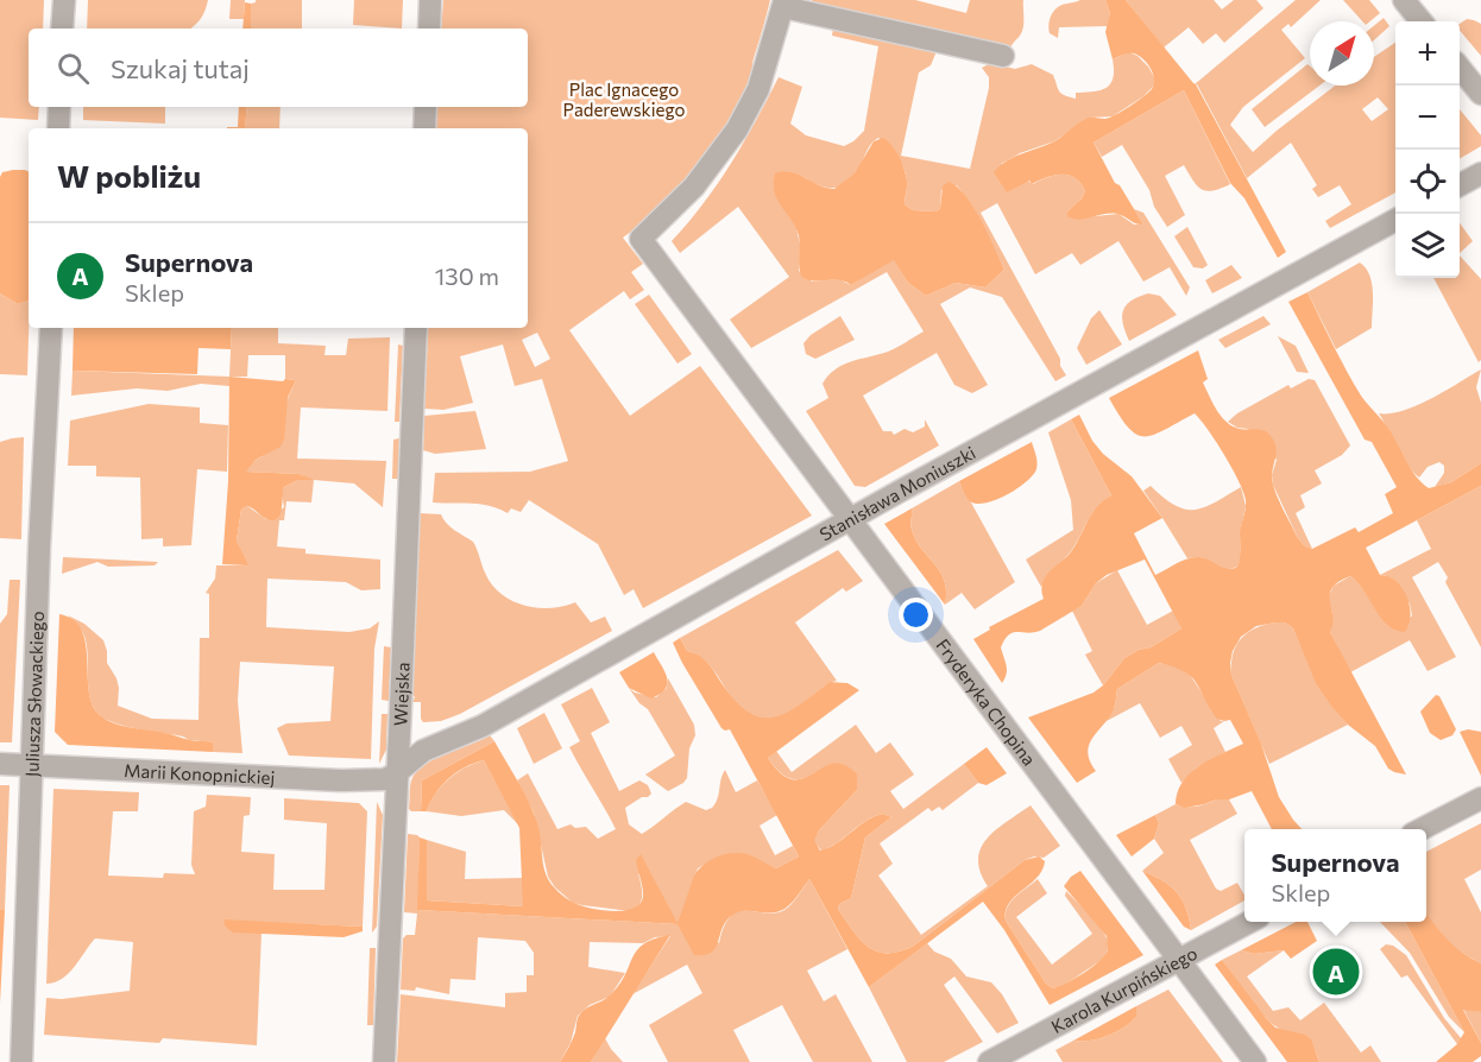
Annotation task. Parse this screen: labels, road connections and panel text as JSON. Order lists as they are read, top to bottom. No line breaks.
{"streets":{"street":["Stanisława Moniuszki","Juliusza Słowackiego","Wiejska","Fryderyka Chopina","Marii Konopnickiej","Karola Kurpińskiego"]},"crossings":[["Stanisława Moniuszki","Wiejska"],["Stanisława Moniuszki","Fryderyka Chopina"],["Stanisława Moniuszki","Marii Konopnickiej"],["Juliusza Słowackiego","Marii Konopnickiej"],["Wiejska","Marii Konopnickiej"],["Fryderyka Chopina","Karola Kurpińskiego"]],"parks":["Plac Ignacego Paderewskiego"],"north":"top right","page":{"map_buttons":["+","−"],"search":"Szukaj tutaj","heading":"W pobliżu","list":[{"mark":"A","name":"Supernova","note":"Sklep","value":"130 m"}],"popup":["Supernova","Sklep"],"pins":"A"}}
